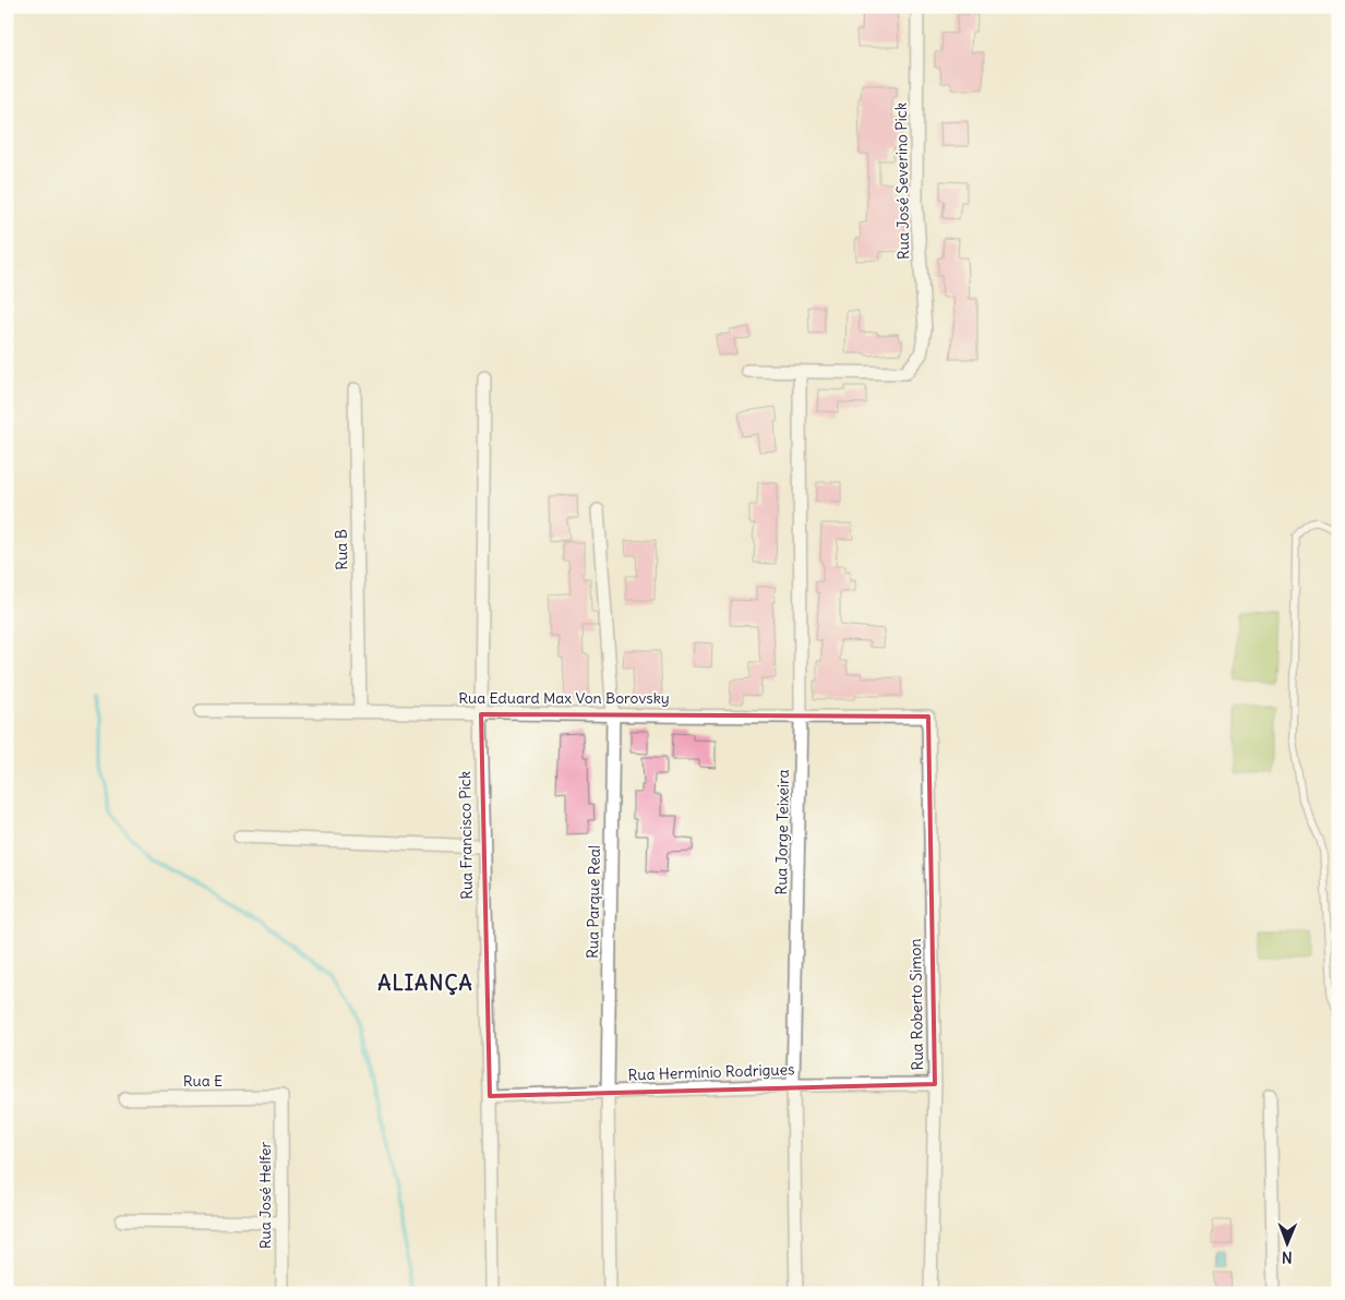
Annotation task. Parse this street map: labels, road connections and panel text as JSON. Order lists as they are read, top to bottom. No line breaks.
{"streets":{"street":["Rua José Severino Pick","Rua B","Rua Eduard Max Von Borovsky","Rua Jorge Teixeira","Rua Francisco Pick","Rua Parque Real","Rua Roberto Simon","Rua Hermínio Rodrigues","Rua E","Rua José Helfer"]},"crossings":[["Rua José Severino Pick","Rua Jorge Teixeira"],["Rua B","Rua Eduard Max Von Borovsky"],["Rua Eduard Max Von Borovsky","Rua Jorge Teixeira"],["Rua Eduard Max Von Borovsky","Rua Francisco Pick"],["Rua Eduard Max Von Borovsky","Rua Parque Real"],["Rua Eduard Max Von Borovsky","Rua Roberto Simon"],["Rua Jorge Teixeira","Rua Hermínio Rodrigues"],["Rua Francisco Pick","Rua Hermínio Rodrigues"],["Rua Parque Real","Rua Hermínio Rodrigues"],["Rua Roberto Simon","Rua Hermínio Rodrigues"],["Rua E","Rua José Helfer"]],"districts":["ALIANÇA"],"north":"bottom"}
